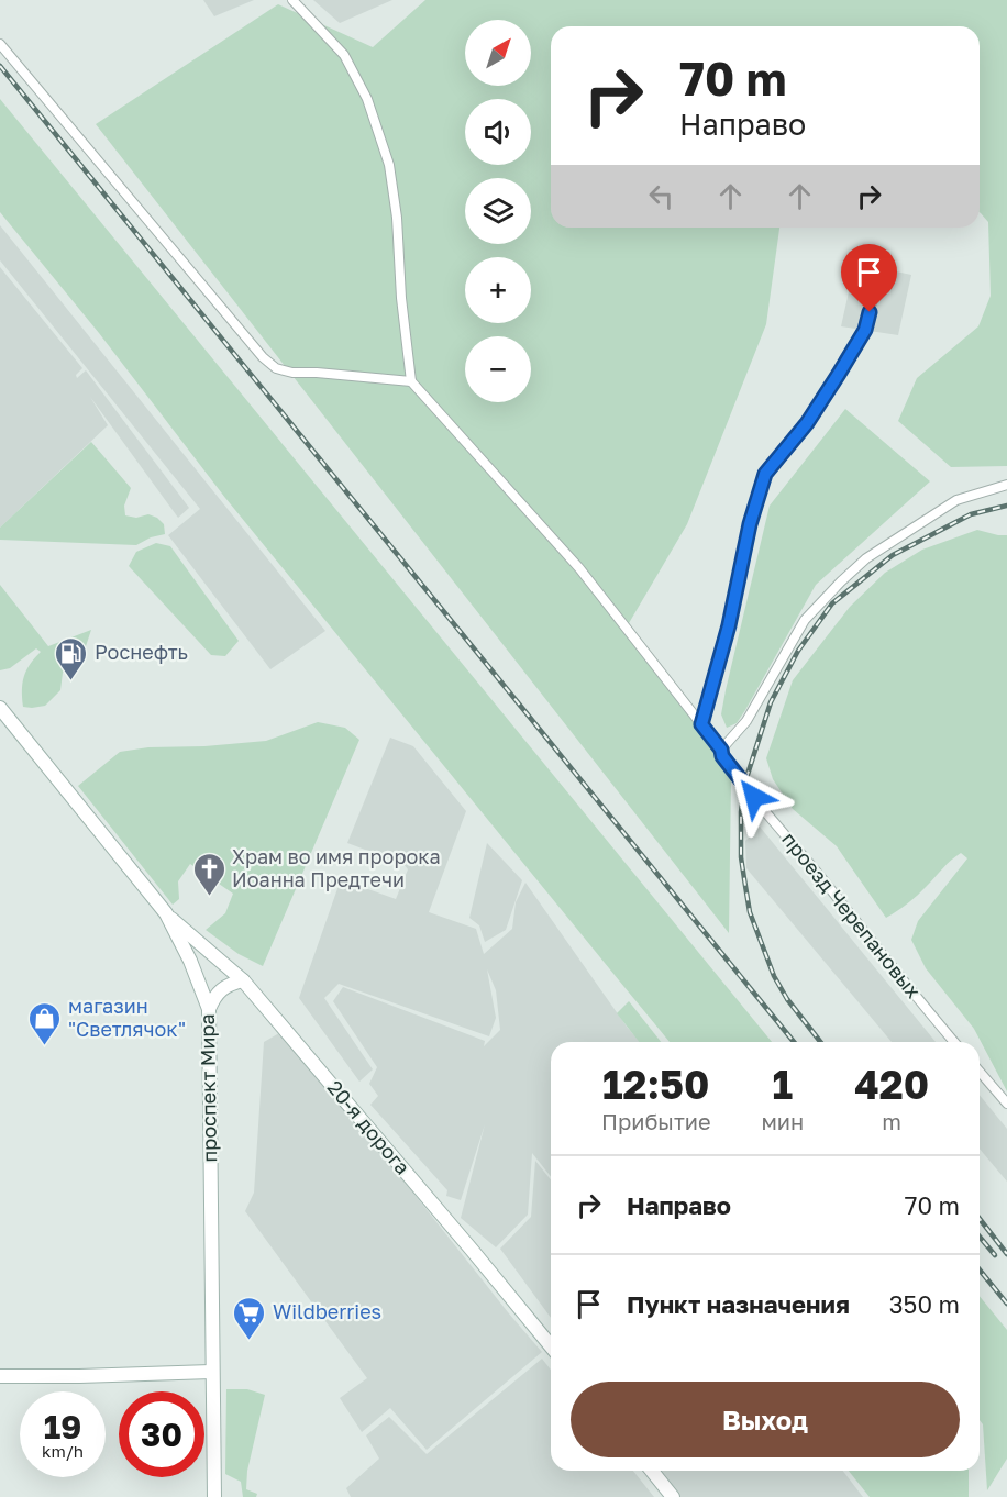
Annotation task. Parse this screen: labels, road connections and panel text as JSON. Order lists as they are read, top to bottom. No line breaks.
{"streets":{"main road":["проспект Мира","20-я дорога"],"street":["проезд Черепановых"]},"crossings":[["проспект Мира","20-я дорога"]],"places":{"fuel station":["Роснефть"],"church":["Храм во имя пророка Иоанна Предтечи"],"shop":["магазин \"Светлячок\""],"supermarket":["Wildberries"]},"north":"top right","page":{"map_buttons":["+","−"],"turn":["70 m","Направо"],"eta":["12:50","Прибытие","1","мин","420","m"],"list":[{"name":"Направо","value":"70 m"},{"name":"Пункт назначения","value":"350 m"}],"buttons":"Выход","speed":"19 km/h","limit":"30"}}
